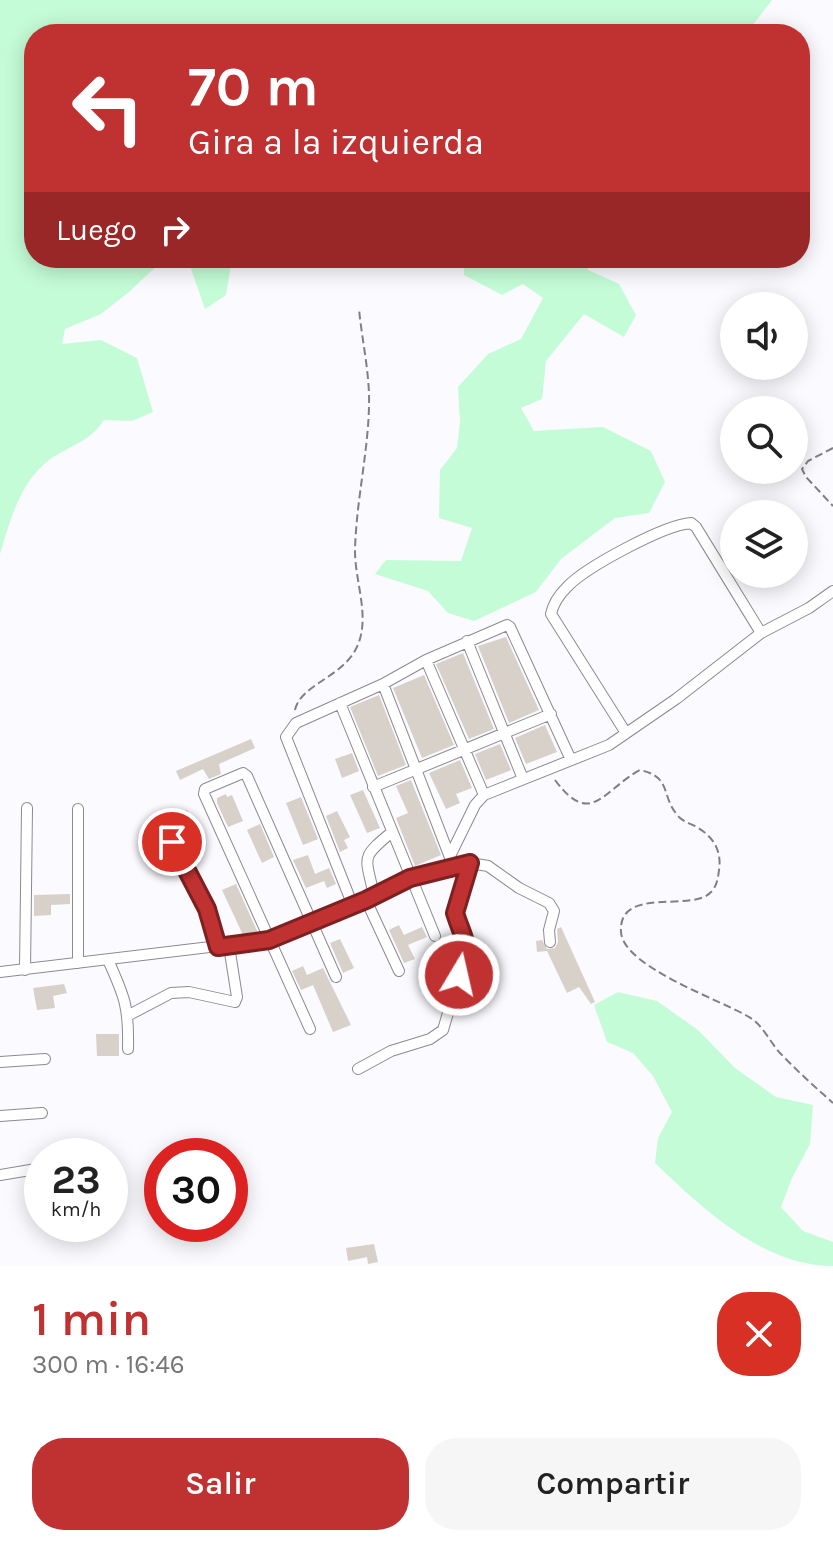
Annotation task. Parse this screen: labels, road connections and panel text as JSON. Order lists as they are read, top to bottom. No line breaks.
{"page":{"turn":["70 m","Gira a la izquierda"],"then":"Luego","speed":"23 km/h","limit":"30","heading":["1 min","300 m · 16:46"],"buttons":["Salir","Compartir"]}}
